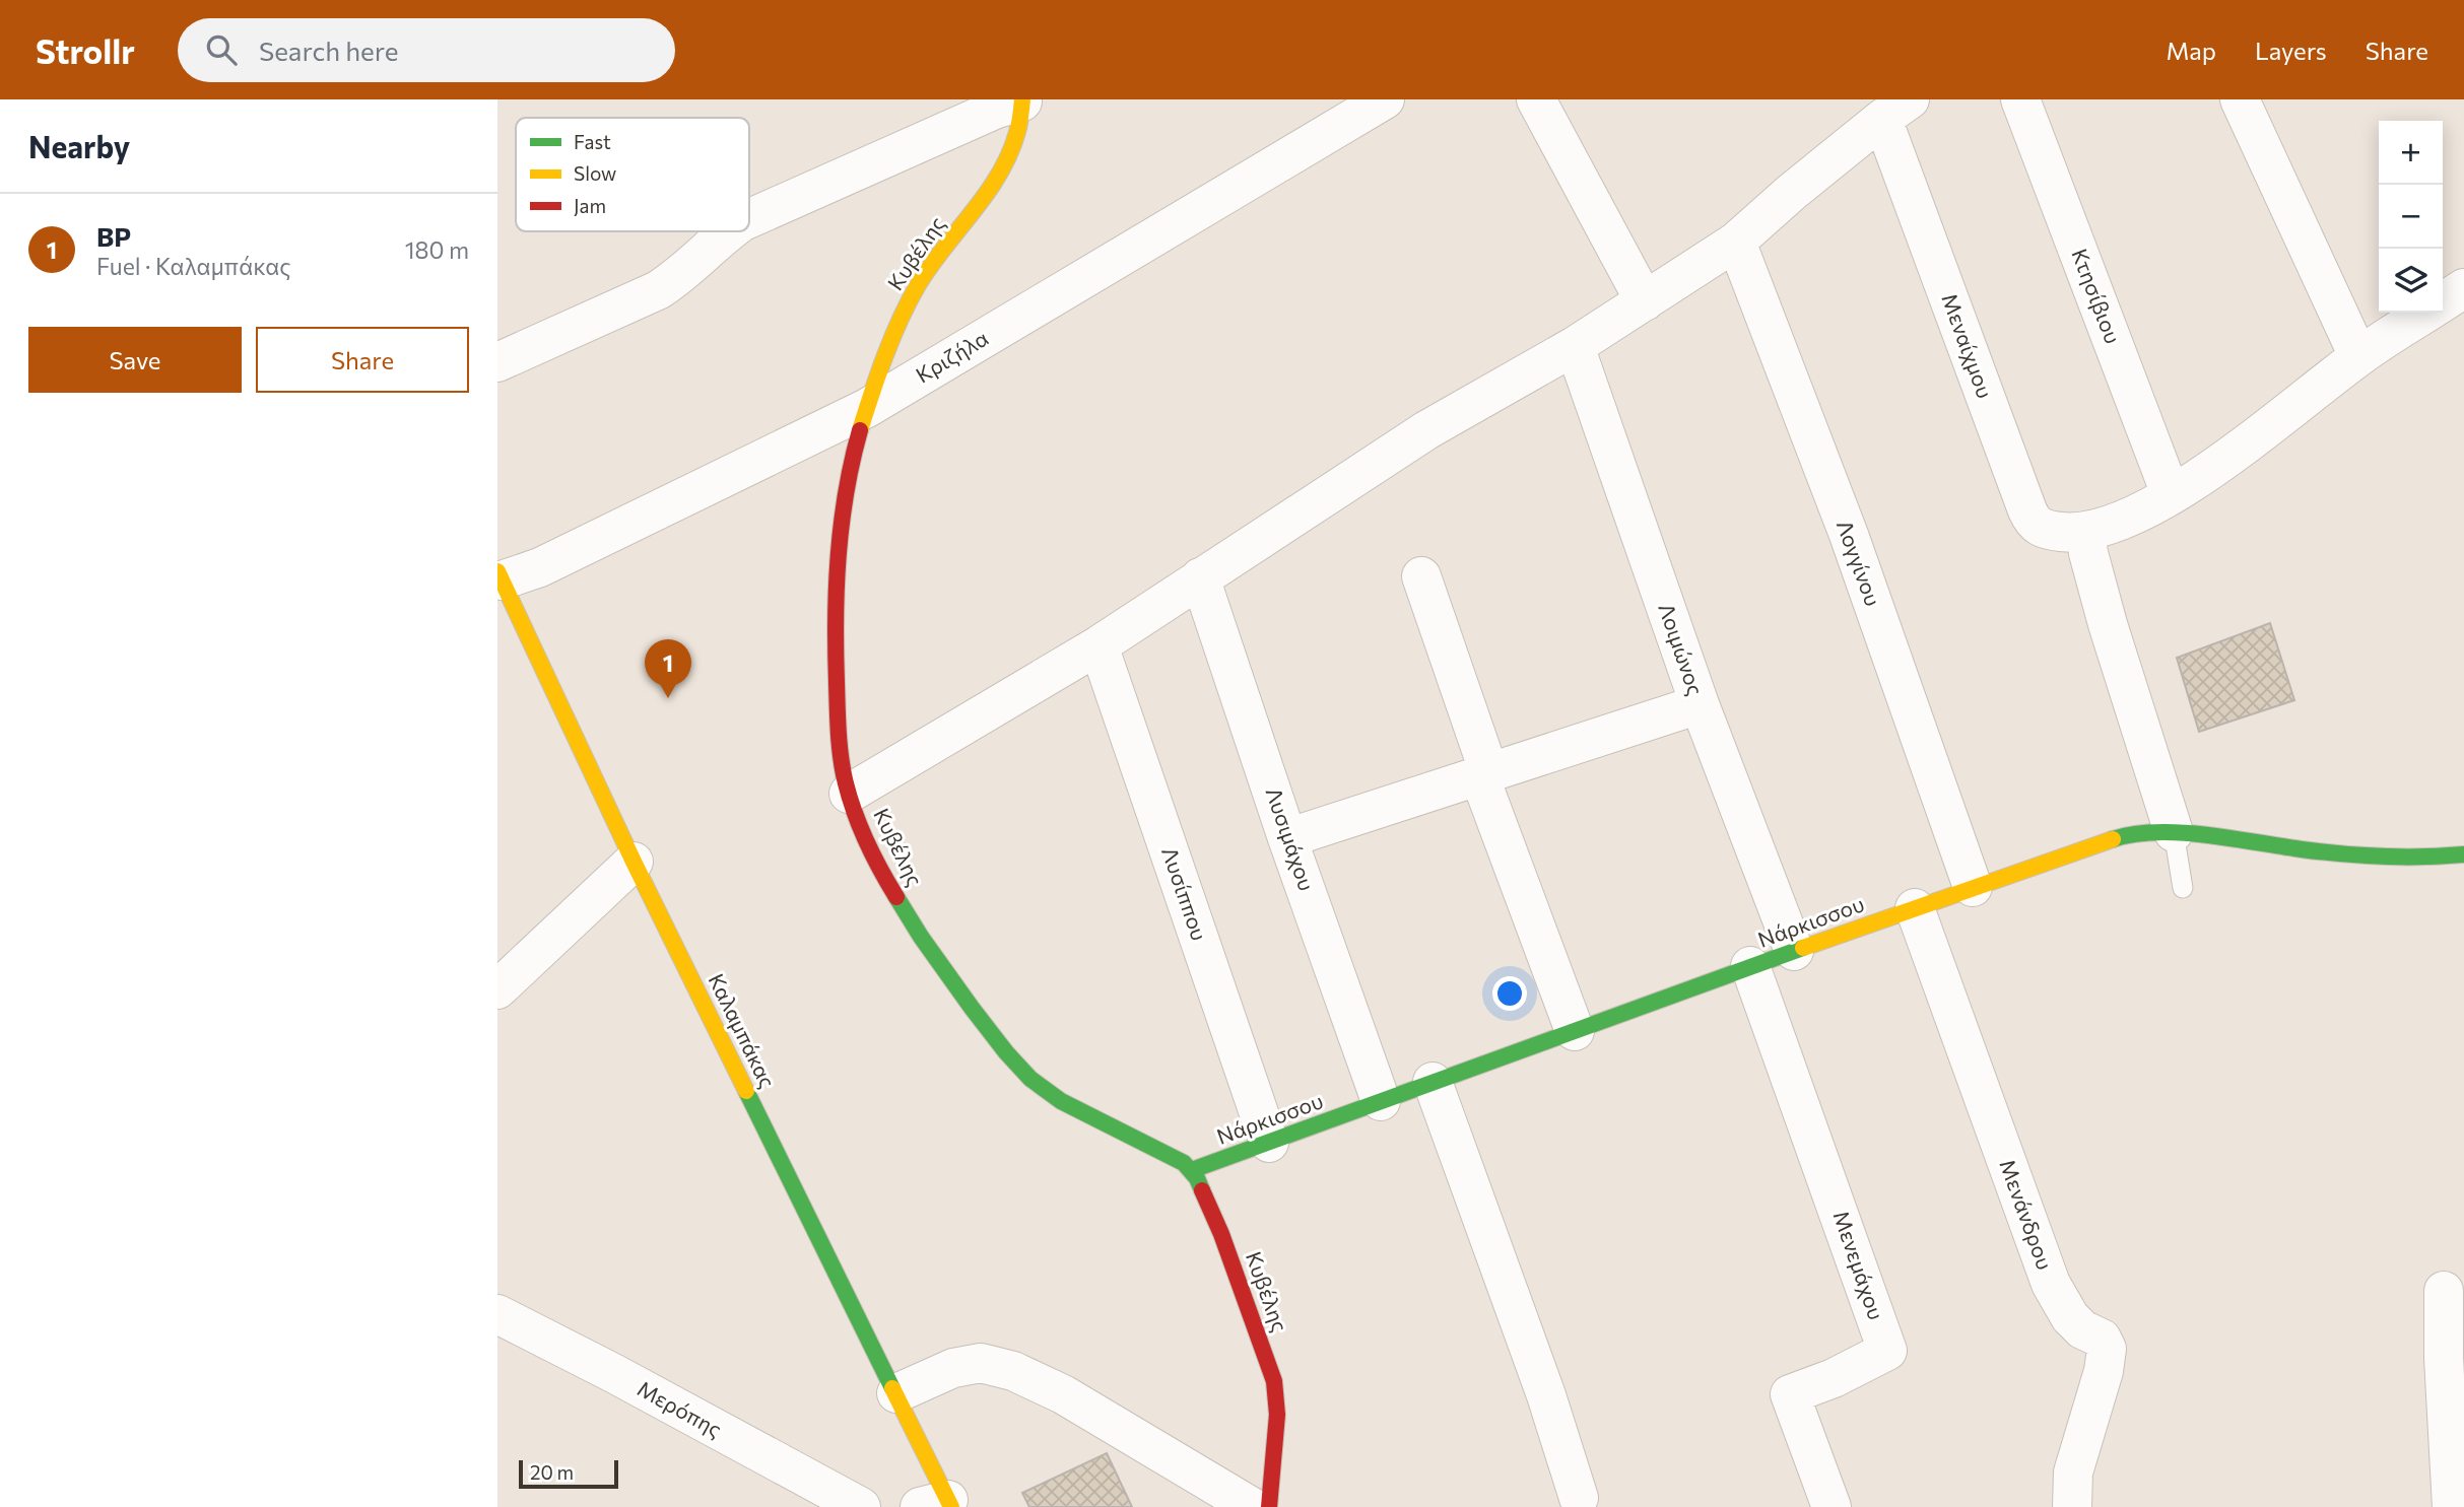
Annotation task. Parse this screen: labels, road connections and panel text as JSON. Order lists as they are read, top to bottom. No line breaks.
{"streets":{"street":["Κυβέλης","Κτησίβιου","Μεναίχμου","Κριζήλα","Λογγίνου","Λοιμώνος","Λυσιμάχου","Λυσίππου","Νάρκισσου","Καλαμπάκας","Μενάνδρου","Μενεμάχου","Μερόπης"]},"crossings":[["Κυβέλης","Κριζήλα"],["Κυβέλης","Νάρκισσου"],["Κριζήλα","Καλαμπάκας"],["Λογγίνου","Νάρκισσου"],["Λοιμώνος","Νάρκισσου"],["Λυσιμάχου","Νάρκισσου"],["Λυσίππου","Νάρκισσου"],["Νάρκισσου","Μενάνδρου"],["Νάρκισσου","Μενεμάχου"]],"legend":["Fast","Slow","Jam"],"scale_bar":"20 m","page":{"header":"Strollr","search":"Search here","nav":["Map","Layers","Share"],"heading":"Nearby","map_buttons":["+","−"],"list":[{"mark":"1","name":"BP","note":"Fuel · Καλαμπάκας","value":"180 m"}],"buttons":["Save","Share"],"pins":"1","scale":"20 m"}}
